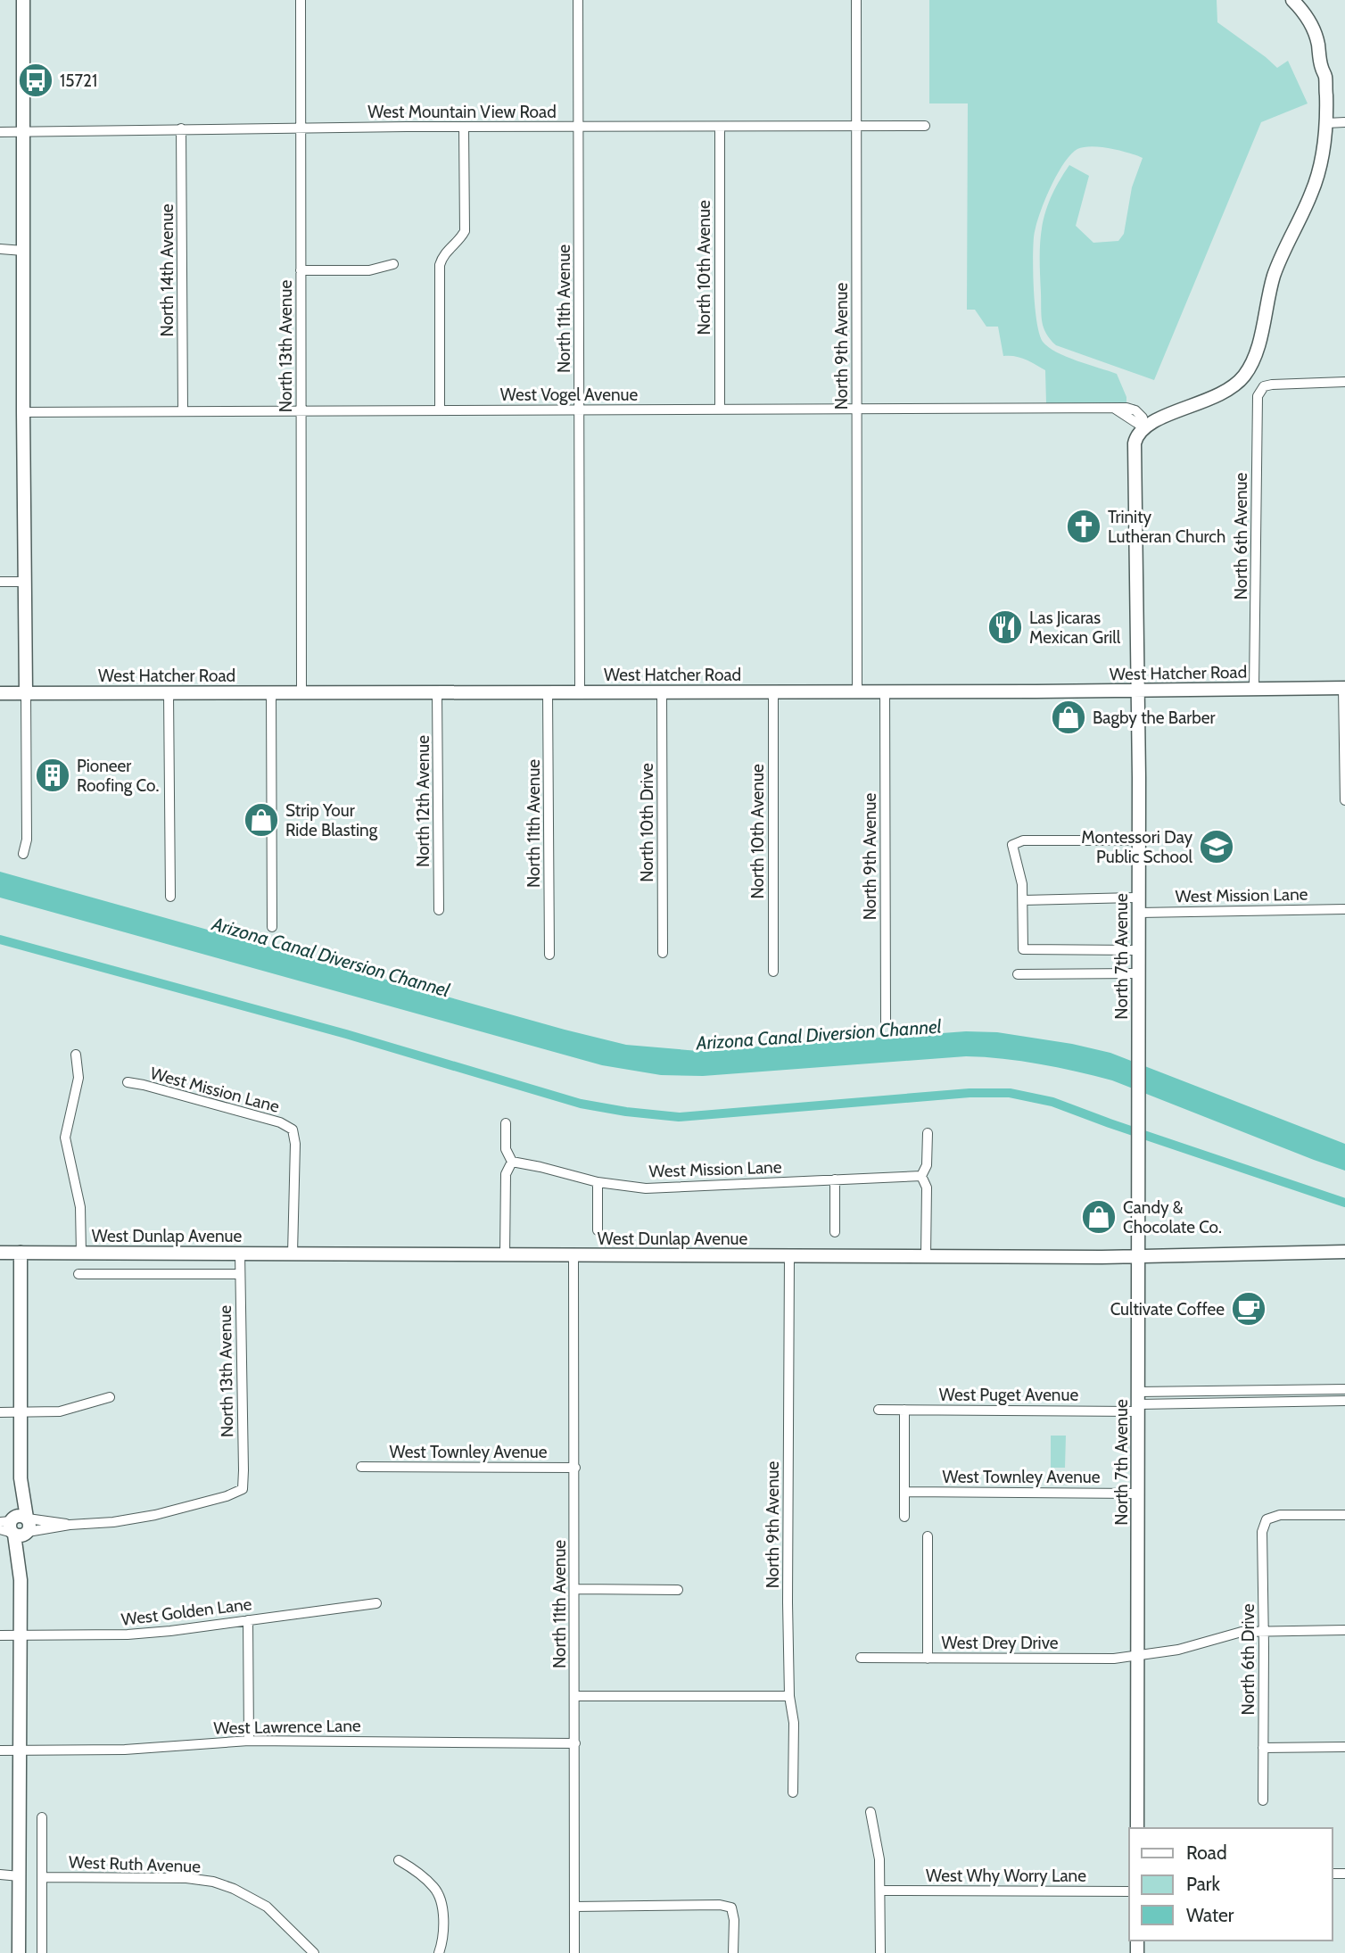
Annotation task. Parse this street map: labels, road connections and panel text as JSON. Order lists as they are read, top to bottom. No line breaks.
{"streets":{"street":["West Mountain View Road","North 10th Avenue","North 14th Avenue","North 11th Avenue","North 13th Avenue","North 9th Avenue","West Vogel Avenue","North 6th Avenue","West Hatcher Road","North 12th Avenue","North 10th Drive","West Mission Lane","North 7th Avenue","West Dunlap Avenue","West Puget Avenue","West Townley Avenue","West Golden Lane","West Drey Drive","North 6th Drive","West Lawrence Lane","West Ruth Avenue","West Why Worry Lane"]},"crossings":[["West Mountain View Road","North 10th Avenue"],["West Mountain View Road","North 14th Avenue"],["West Mountain View Road","North 11th Avenue"],["West Mountain View Road","North 13th Avenue"],["West Mountain View Road","North 9th Avenue"],["North 10th Avenue","West Vogel Avenue"],["North 10th Avenue","West Hatcher Road"],["North 14th Avenue","West Vogel Avenue"],["North 11th Avenue","West Vogel Avenue"],["North 11th Avenue","West Hatcher Road"],["North 11th Avenue","West Dunlap Avenue"],["North 11th Avenue","West Townley Avenue"],["North 11th Avenue","West Lawrence Lane"],["North 13th Avenue","West Vogel Avenue"],["North 13th Avenue","West Hatcher Road"],["North 13th Avenue","West Dunlap Avenue"],["North 9th Avenue","West Vogel Avenue"],["North 9th Avenue","West Hatcher Road"],["North 9th Avenue","West Dunlap Avenue"],["West Vogel Avenue","North 7th Avenue"],["North 6th Avenue","West Hatcher Road"],["West Hatcher Road","North 12th Avenue"],["West Hatcher Road","North 10th Drive"],["West Hatcher Road","North 7th Avenue"],["West Mission Lane","North 7th Avenue"],["West Mission Lane","West Dunlap Avenue"],["North 7th Avenue","West Dunlap Avenue"],["North 7th Avenue","West Puget Avenue"],["North 7th Avenue","West Townley Avenue"],["North 7th Avenue","West Drey Drive"]],"water":["Arizona Canal Diversion Channel"],"places":{"bus stop":["15721"],"church":["Trinity Lutheran Church"],"restaurant":["Las Jicaras Mexican Grill"],"shop":["Bagby the Barber","Strip Your Ride Blasting","Candy & Chocolate Co."],"building":["Pioneer Roofing Co."],"school or university":["Montessori Day Public School"],"cafe":["Cultivate Coffee"]},"legend":["Road","Park","Water"]}
